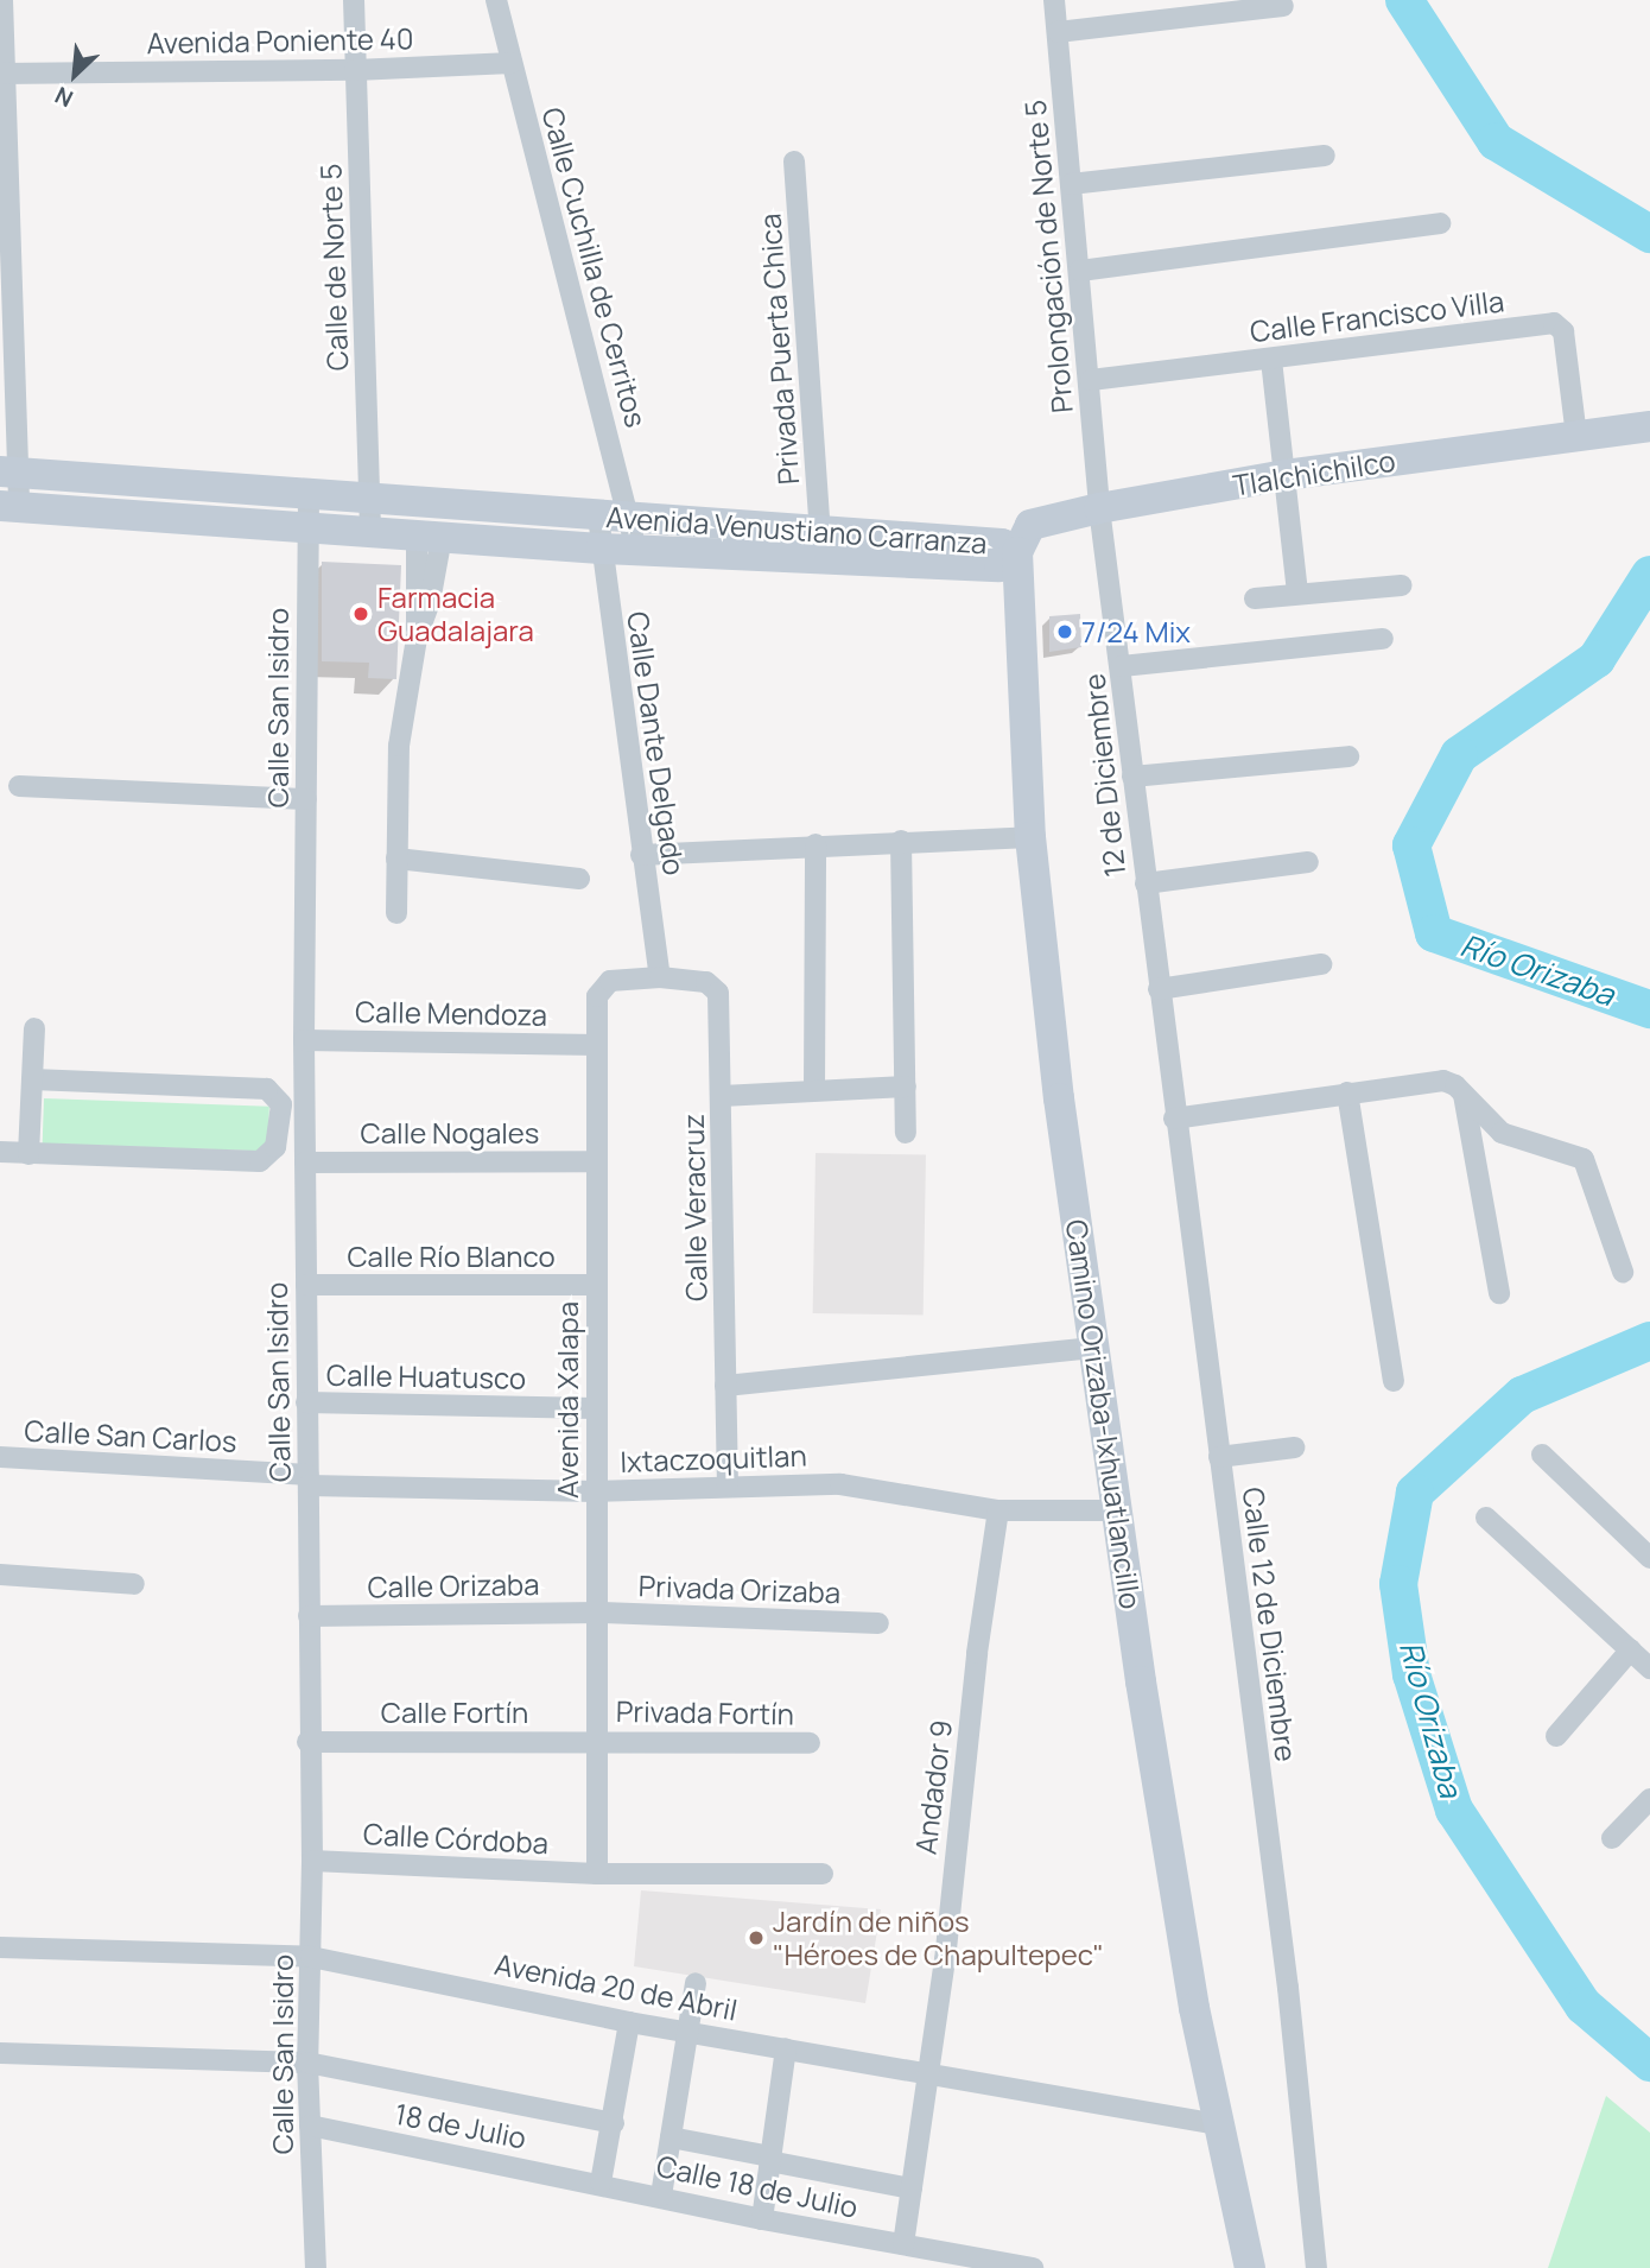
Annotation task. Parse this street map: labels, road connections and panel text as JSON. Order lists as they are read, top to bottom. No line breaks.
{"streets":{"street":["Avenida Poniente 40","Prolongación de Norte 5","Calle de Norte 5","Calle Cuchilla de Cerritos","Calle Francisco Villa","Privada Puerta Chica","Tlalchichilco","Avenida Venustiano Carranza","Calle San Isidro","Calle Dante Delgado","12 de Diciembre","Calle Mendoza","Calle Nogales","Calle Veracruz","Calle Río Blanco","Calle Huatusco","Avenida Xalapa","Camino Orizaba-Ixhuatlancillo","Calle San Carlos","Ixtaczoquitlan","Calle Orizaba","Privada Orizaba","Calle 12 de Diciembre","Calle Fortín","Privada Fortín","Andador 9","Calle Córdoba","Avenida 20 de Abril","18 de Julio","Calle 18 de Julio"]},"crossings":[["Avenida Poniente 40","Calle de Norte 5"],["Avenida Poniente 40","Calle Cuchilla de Cerritos"],["Prolongación de Norte 5","Calle Francisco Villa"],["Prolongación de Norte 5","Tlalchichilco"],["Prolongación de Norte 5","12 de Diciembre"],["Calle de Norte 5","Avenida Venustiano Carranza"],["Calle Cuchilla de Cerritos","Avenida Venustiano Carranza"],["Calle Francisco Villa","Tlalchichilco"],["Privada Puerta Chica","Avenida Venustiano Carranza"],["Tlalchichilco","Avenida Venustiano Carranza"],["Tlalchichilco","12 de Diciembre"],["Tlalchichilco","Camino Orizaba-Ixhuatlancillo"],["Avenida Venustiano Carranza","Calle San Isidro"],["Avenida Venustiano Carranza","Calle Dante Delgado"],["Avenida Venustiano Carranza","Camino Orizaba-Ixhuatlancillo"],["Calle San Isidro","Calle Mendoza"],["Calle San Isidro","Calle Nogales"],["Calle San Isidro","Calle Río Blanco"],["Calle San Isidro","Calle Huatusco"],["Calle San Isidro","Calle San Carlos"],["Calle San Isidro","Ixtaczoquitlan"],["Calle San Isidro","Calle Orizaba"],["Calle San Isidro","Calle Fortín"],["Calle San Isidro","Calle Córdoba"],["Calle San Isidro","Avenida 20 de Abril"],["Calle San Isidro","18 de Julio"],["Calle Dante Delgado","Calle Veracruz"],["Calle Dante Delgado","Avenida Xalapa"],["12 de Diciembre","Calle 12 de Diciembre"],["Calle Mendoza","Avenida Xalapa"],["Calle Nogales","Avenida Xalapa"],["Calle Veracruz","Avenida Xalapa"],["Calle Veracruz","Ixtaczoquitlan"],["Calle Río Blanco","Avenida Xalapa"],["Calle Huatusco","Avenida Xalapa"],["Avenida Xalapa","Ixtaczoquitlan"],["Avenida Xalapa","Calle Orizaba"],["Avenida Xalapa","Privada Orizaba"],["Avenida Xalapa","Calle Fortín"],["Avenida Xalapa","Privada Fortín"],["Avenida Xalapa","Calle Córdoba"],["Camino Orizaba-Ixhuatlancillo","Ixtaczoquitlan"],["Camino Orizaba-Ixhuatlancillo","Avenida 20 de Abril"],["Calle San Carlos","Ixtaczoquitlan"],["Ixtaczoquitlan","Andador 9"],["Calle Orizaba","Privada Orizaba"],["Calle Fortín","Privada Fortín"],["Andador 9","Avenida 20 de Abril"],["Andador 9","Calle 18 de Julio"],["18 de Julio","Calle 18 de Julio"]],"water":["Río Orizaba"],"places":["Farmacia Guadalajara","7/24 Mix","Jardín de niños \"Héroes de Chapultepec\""],"north":"bottom left"}
